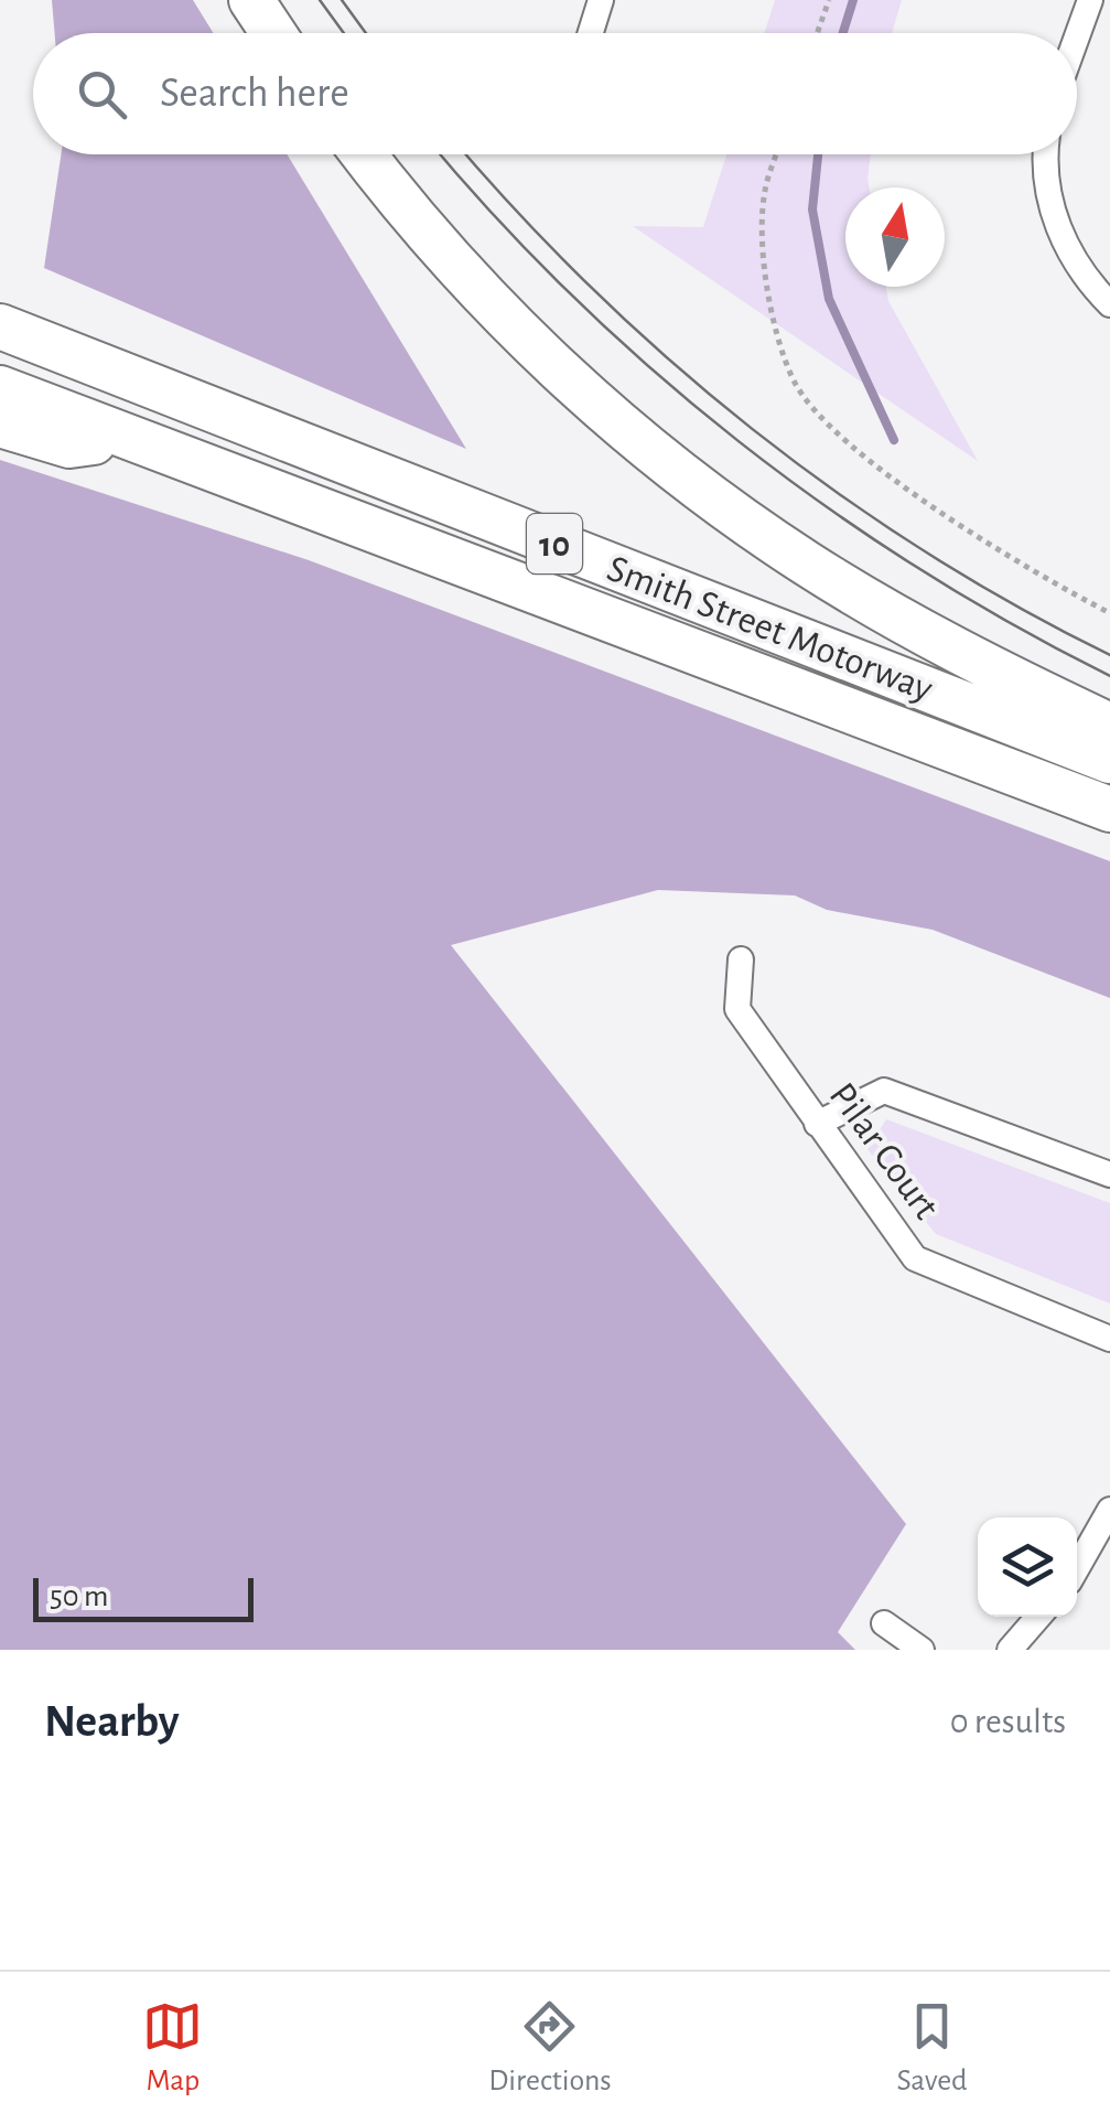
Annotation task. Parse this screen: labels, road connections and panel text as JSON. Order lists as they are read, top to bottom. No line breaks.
{"streets":{"highway":["10","Smith Street Motorway"],"street":["Pilar Court"]},"scale_bar":"50 m","north":"top","page":{"search":"Search here","scale":"50 m","heading":["Nearby","0 results"],"nav":["Map","Directions","Saved"]}}
